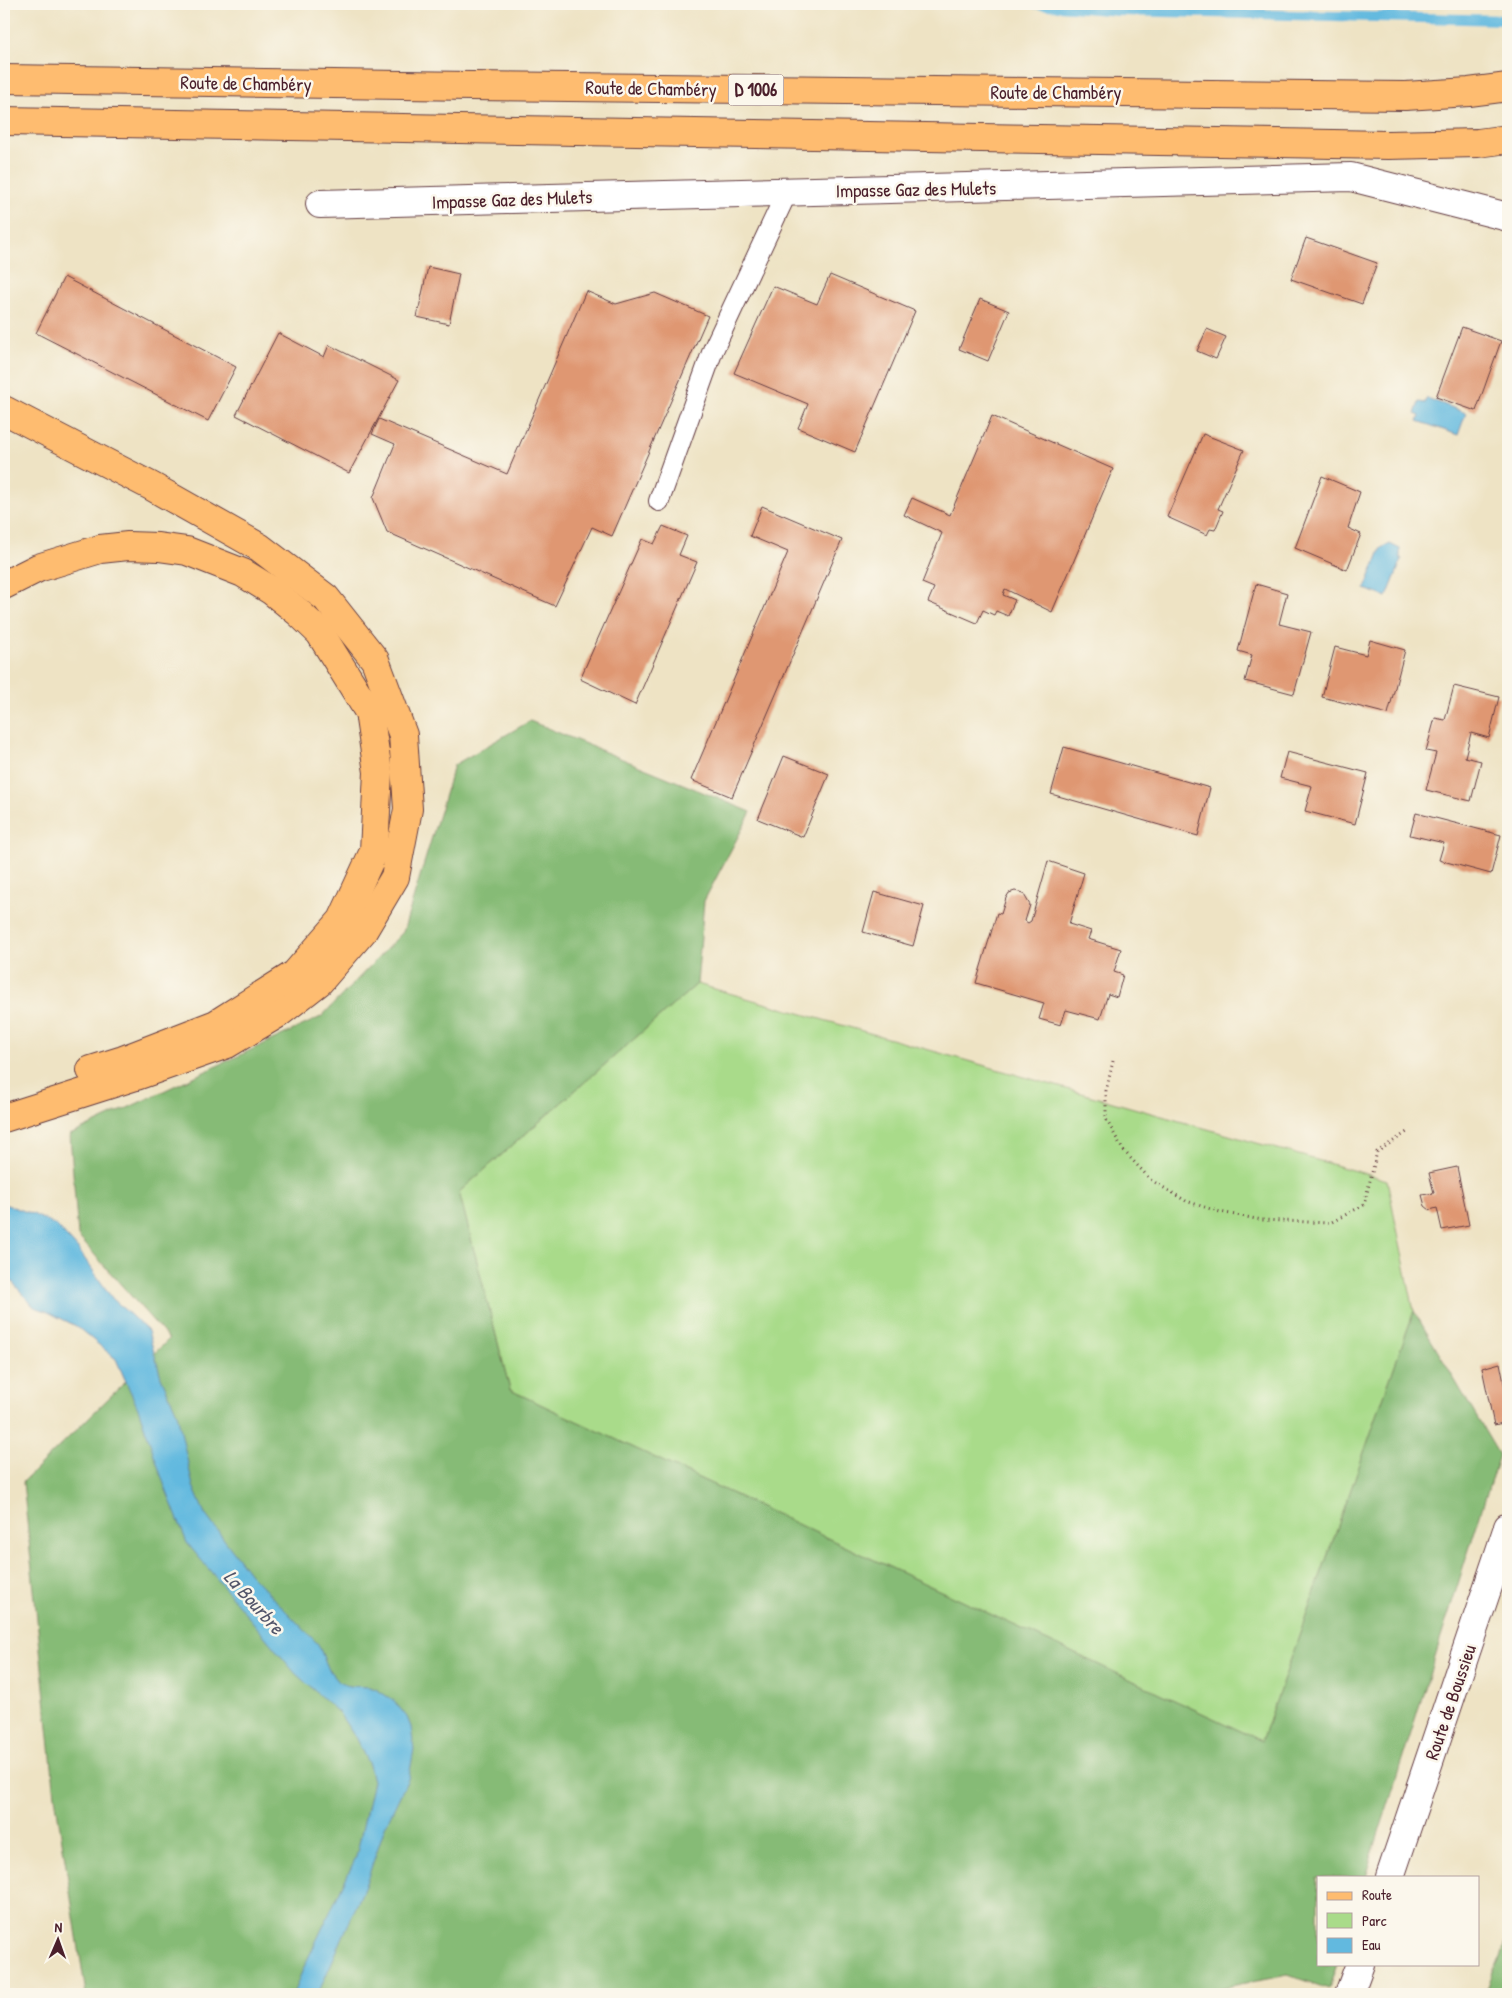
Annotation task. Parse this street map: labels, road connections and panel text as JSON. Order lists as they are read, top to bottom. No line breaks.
{"streets":{"main road":["Route de Chambéry","D 1006"],"street":["Impasse Gaz des Mulets","Route de Boussieu"]},"water":["La Bourbre"],"legend":["Route","Parc","Eau"],"north":"top"}
